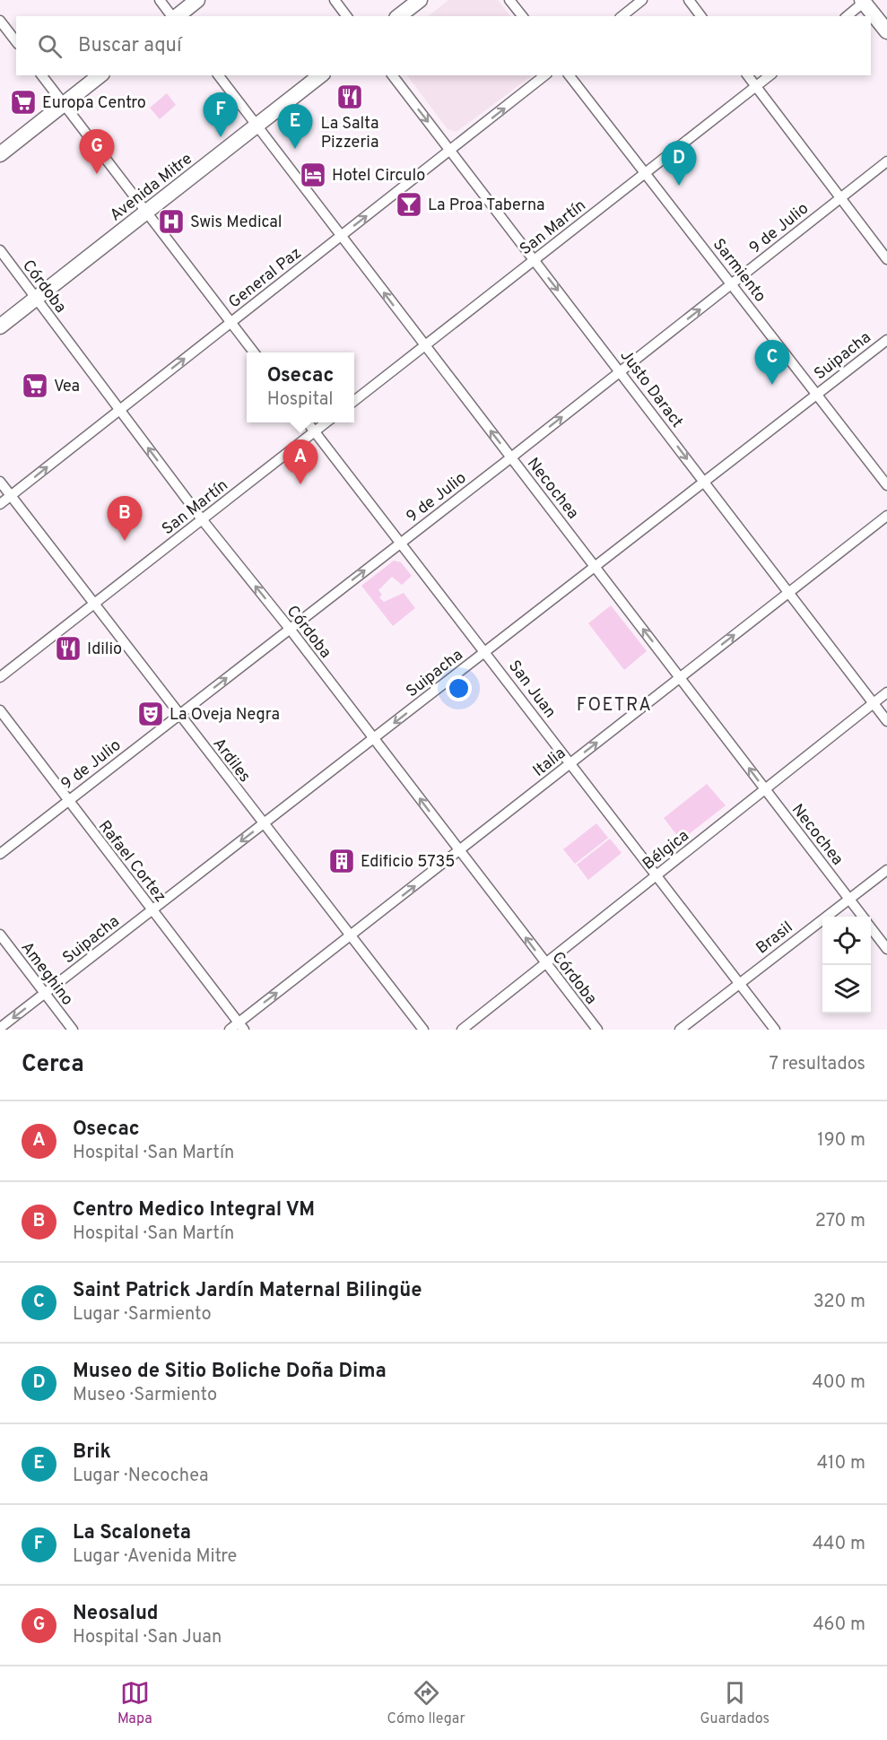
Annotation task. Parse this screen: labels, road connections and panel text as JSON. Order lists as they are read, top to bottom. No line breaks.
{"streets":{"main road":["Avenida Mitre"],"street":["San Martín","9 de Julio","Sarmiento","General Paz","Córdoba","Suipacha","Justo Daract","Necochea","San Juan","Ardiles","Italia","Bélgica","Rafael Cortez","Brasil","Ameghino"]},"crossings":[["Avenida Mitre","Córdoba"],["Avenida Mitre","Necochea"],["San Martín","Sarmiento"],["San Martín","Córdoba"],["San Martín","Justo Daract"],["San Martín","Necochea"],["San Martín","San Juan"],["San Martín","Ardiles"],["9 de Julio","Sarmiento"],["9 de Julio","Córdoba"],["9 de Julio","Justo Daract"],["9 de Julio","Necochea"],["9 de Julio","San Juan"],["9 de Julio","Ardiles"],["9 de Julio","Rafael Cortez"],["Sarmiento","Suipacha"],["General Paz","Córdoba"],["General Paz","Justo Daract"],["General Paz","Necochea"],["General Paz","Ardiles"],["Córdoba","Suipacha"],["Córdoba","Italia"],["Córdoba","Bélgica"],["Suipacha","Justo Daract"],["Suipacha","Necochea"],["Suipacha","San Juan"],["Suipacha","Ardiles"],["Suipacha","Rafael Cortez"],["Suipacha","Ameghino"],["Justo Daract","Italia"],["Justo Daract","Bélgica"],["Necochea","Italia"],["Necochea","Bélgica"],["Necochea","Brasil"],["San Juan","Italia"],["San Juan","Bélgica"],["San Juan","Brasil"],["Ardiles","Italia"],["Italia","Rafael Cortez"]],"one_way":["9 de Julio","General Paz","Córdoba","Justo Daract","Necochea","Italia"],"districts":["FOETRA"],"places":{"restaurant":["La Salta Pizzeria","Idilio"],"supermarket":["Europa Centro","Vea"],"hotel":["Hotel Circulo"],"bar":["La Proa Taberna"],"hospital":["Swis Medical"],"theatre":["La Oveja Negra"],"building":["Edificio 5735"]},"page":{"search":"Buscar aquí","pins":["F","E","G","D","C","A","B"],"popup":["Osecac","Hospital"],"heading":["Cerca","7 resultados"],"list":[{"mark":"A","name":"Osecac","note":"Hospital · San Martín","value":"190 m"},{"mark":"B","name":"Centro Medico Integral VM","note":"Hospital · San Martín","value":"270 m"},{"mark":"C","name":"Saint Patrick Jardín Maternal Bilingüe","note":"Lugar · Sarmiento","value":"320 m"},{"mark":"D","name":"Museo de Sitio Boliche Doña Dima","note":"Museo · Sarmiento","value":"400 m"},{"mark":"E","name":"Brik","note":"Lugar · Necochea","value":"410 m"},{"mark":"F","name":"La Scaloneta","note":"Lugar · Avenida Mitre","value":"440 m"},{"mark":"G","name":"Neosalud","note":"Hospital · San Juan","value":"460 m"}],"nav":["Mapa","Cómo llegar","Guardados"]}}
